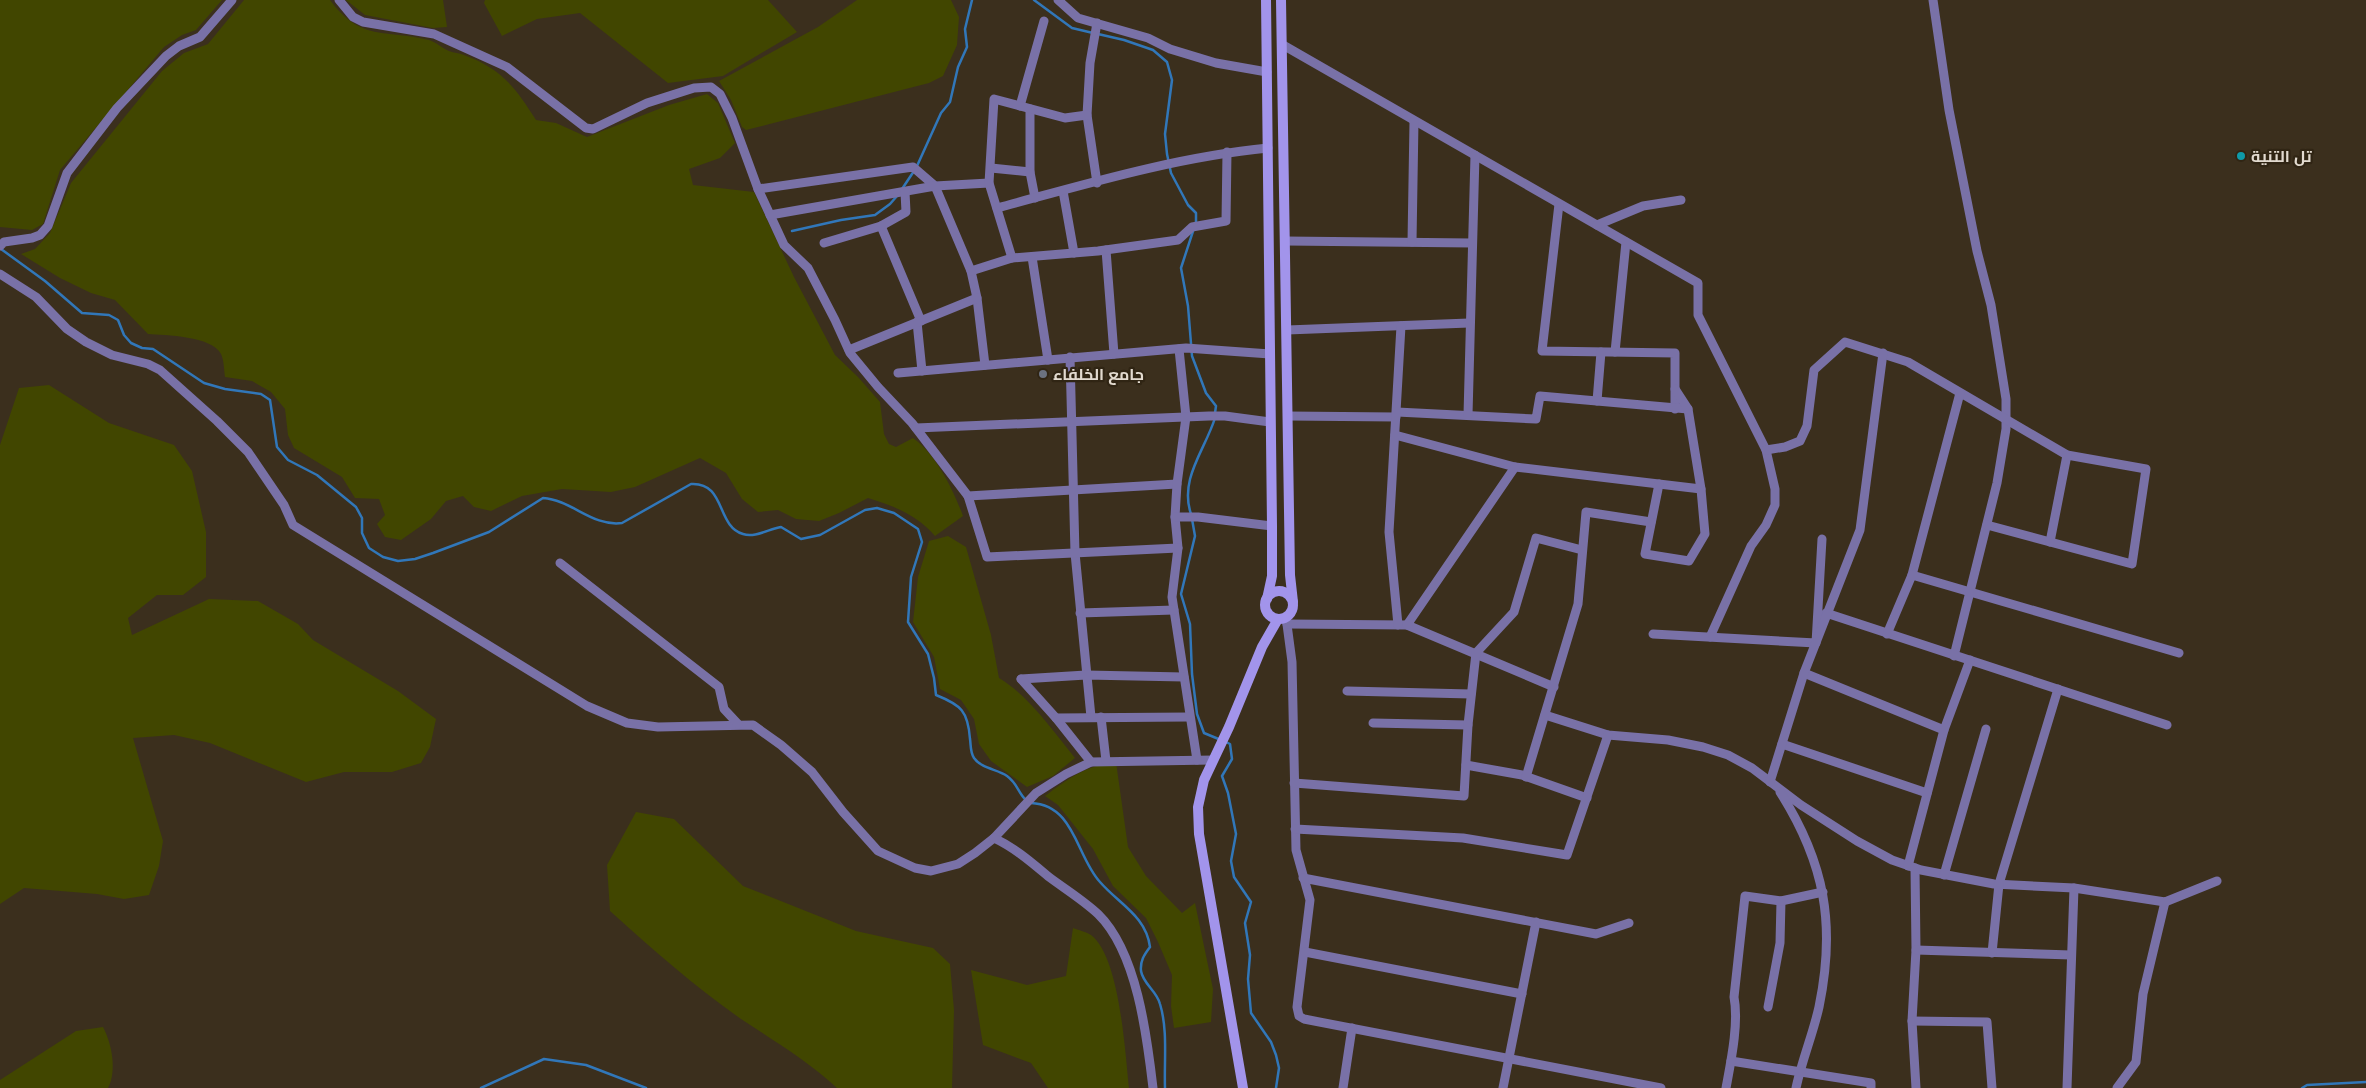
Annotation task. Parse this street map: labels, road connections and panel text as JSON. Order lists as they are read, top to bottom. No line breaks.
{"places":["تل التنية","جامع الخلفاء"]}
